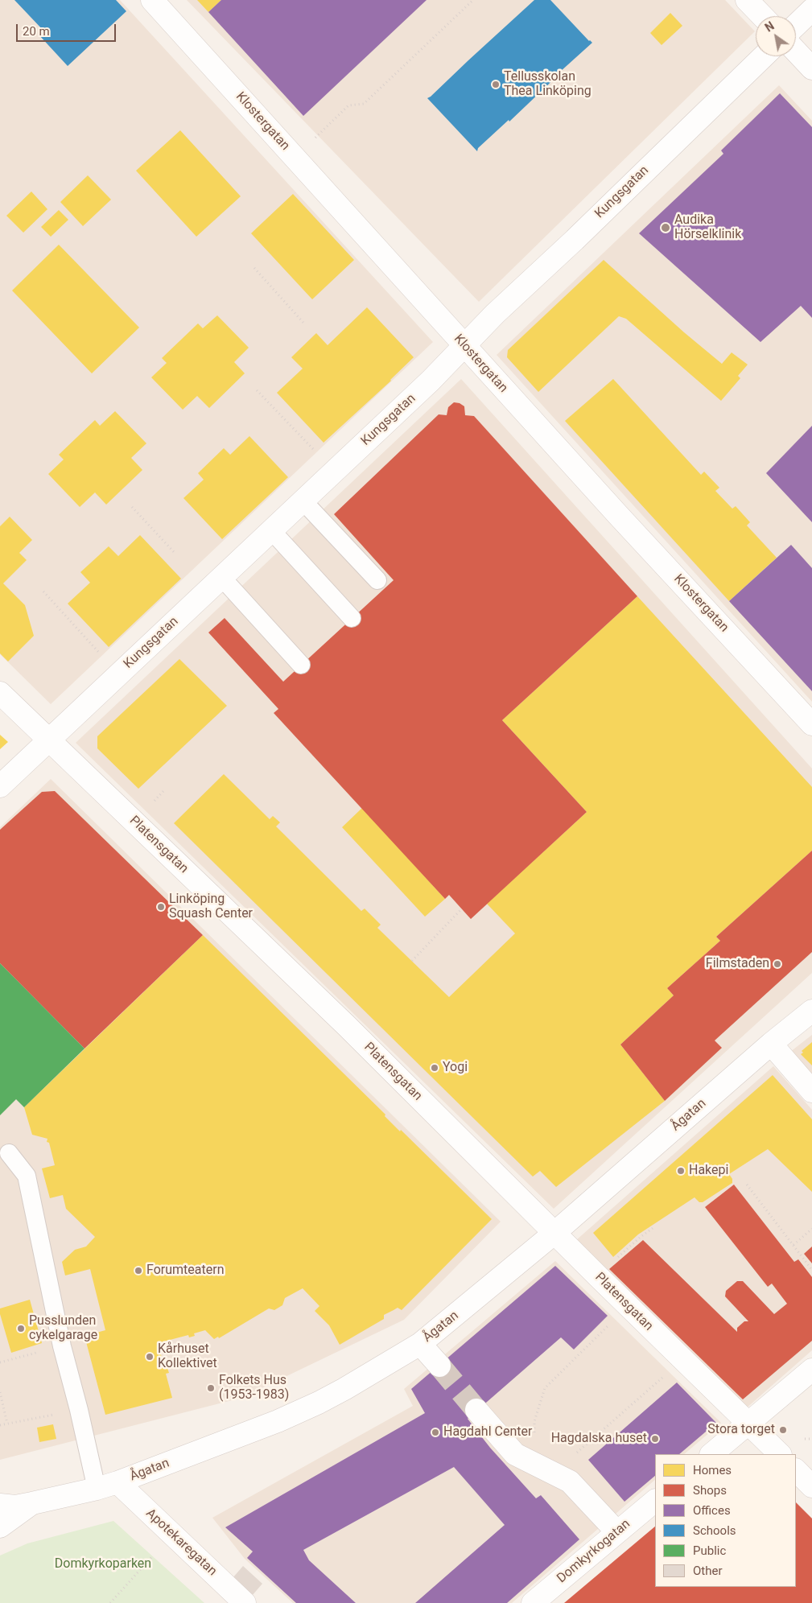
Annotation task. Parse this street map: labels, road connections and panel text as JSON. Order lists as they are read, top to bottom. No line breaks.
{"streets":{"street":["Klostergatan","Kungsgatan","Platensgatan","Ågatan","Apotekaregatan","Domkyrkogatan"]},"crossings":[["Klostergatan","Kungsgatan"],["Kungsgatan","Platensgatan"],["Platensgatan","Ågatan"],["Ågatan","Apotekaregatan"]],"parks":["Domkyrkoparken"],"places":["Tellusskolan Thea Linköping","Audika Hörselklinik","Linköping Squash Center","Filmstaden","Yogi","Hakepi","Forumteatern","Pusslunden cykelgarage","Kårhuset Kollektivet","Folkets Hus (1953-1983)","Stora torget","Hagdahl Center","Hagdalska huset"],"legend":["Homes","Shops","Offices","Schools","Public","Other"],"scale_bar":"20 m","north":"top left"}
